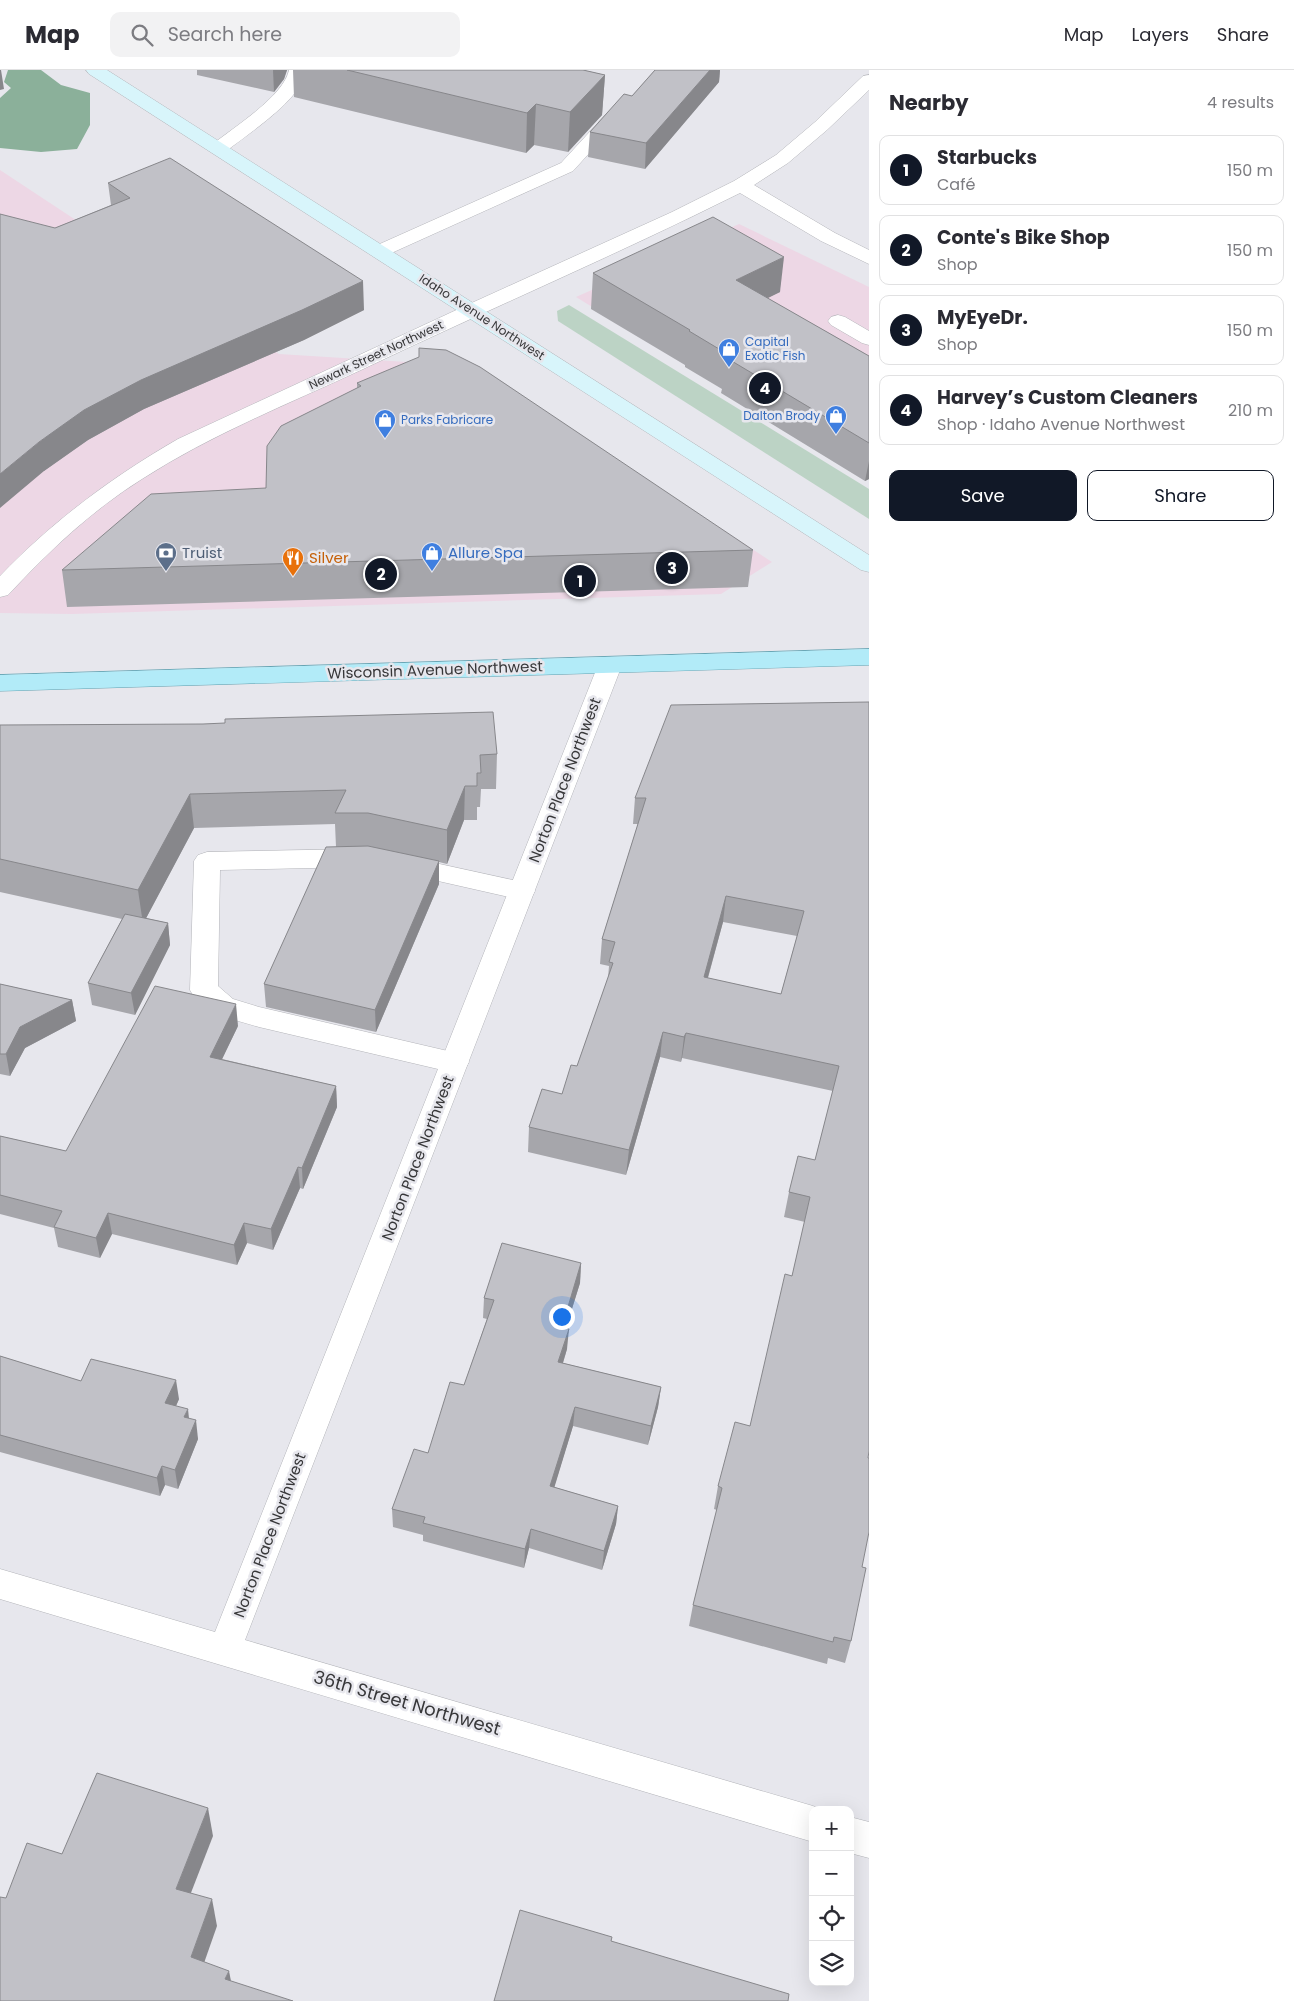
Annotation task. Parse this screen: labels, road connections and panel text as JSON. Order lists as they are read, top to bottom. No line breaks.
{"streets":{"main road":["Wisconsin Avenue Northwest"],"street":["Idaho Avenue Northwest","Newark Street Northwest","Norton Place Northwest","36th Street Northwest"]},"crossings":[["Idaho Avenue Northwest","Newark Street Northwest"],["Wisconsin Avenue Northwest","Norton Place Northwest"],["Norton Place Northwest","36th Street Northwest"]],"places":{"shop":["Capital Exotic Fish","Dalton Brody","Parks Fabricare","Allure Spa"],"bank":["Truist"],"restaurant":["Silver"]},"page":{"header":"Map","search":"Search here","nav":["Map","Layers","Share"],"heading":["Nearby","4 results"],"list":[{"mark":"1","name":"Starbucks","note":"Café","value":"150 m"},{"mark":"2","name":"Conte's Bike Shop","note":"Shop","value":"150 m"},{"mark":"3","name":"MyEyeDr.","note":"Shop","value":"150 m"},{"mark":"4","name":"Harvey’s Custom Cleaners","note":"Shop · Idaho Avenue Northwest","value":"210 m"}],"pins":["4","3","2","1"],"buttons":["Save","Share"],"map_buttons":["+","−"]}}
